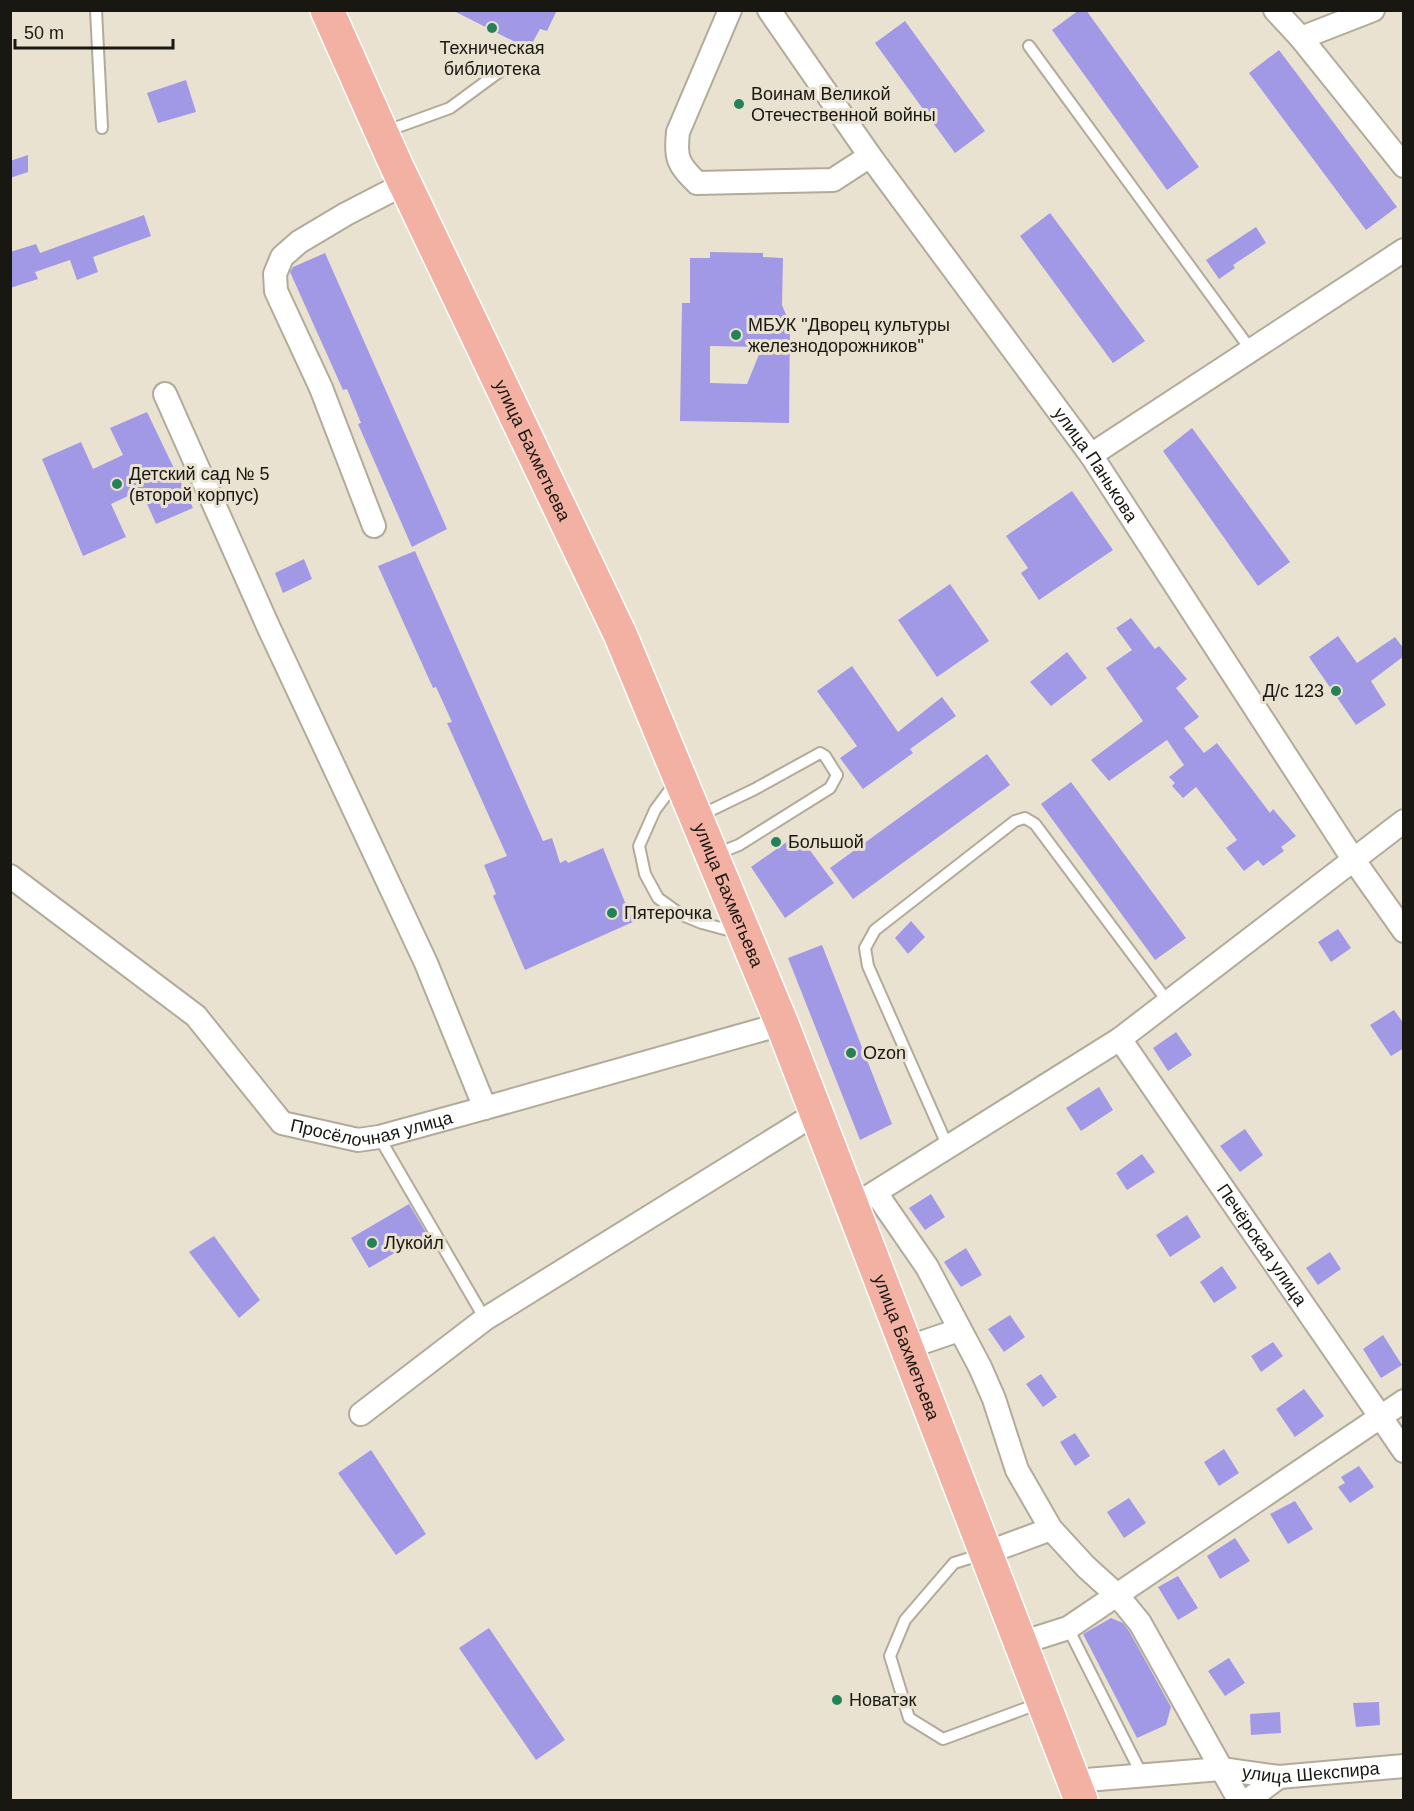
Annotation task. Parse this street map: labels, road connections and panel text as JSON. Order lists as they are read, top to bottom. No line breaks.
{"streets":{"main road":["улица Бахметьева"],"street":["улица Панькова","Просёлочная улица","Печёрская улица","улица Шекспира"]},"crossings":[["улица Бахметьева","Просёлочная улица"],["улица Бахметьева","улица Шекспира"]],"places":["Техническая библиотека","Воинам Великой Отечественной войны","МБУК \"Дворец культуры железнодорожников\"","Детский сад № 5 (второй корпус)","Д/с 123","Большой","Пятерочка","Ozon","Лукойл","Новатэк"],"scale_bar":"50 m"}
